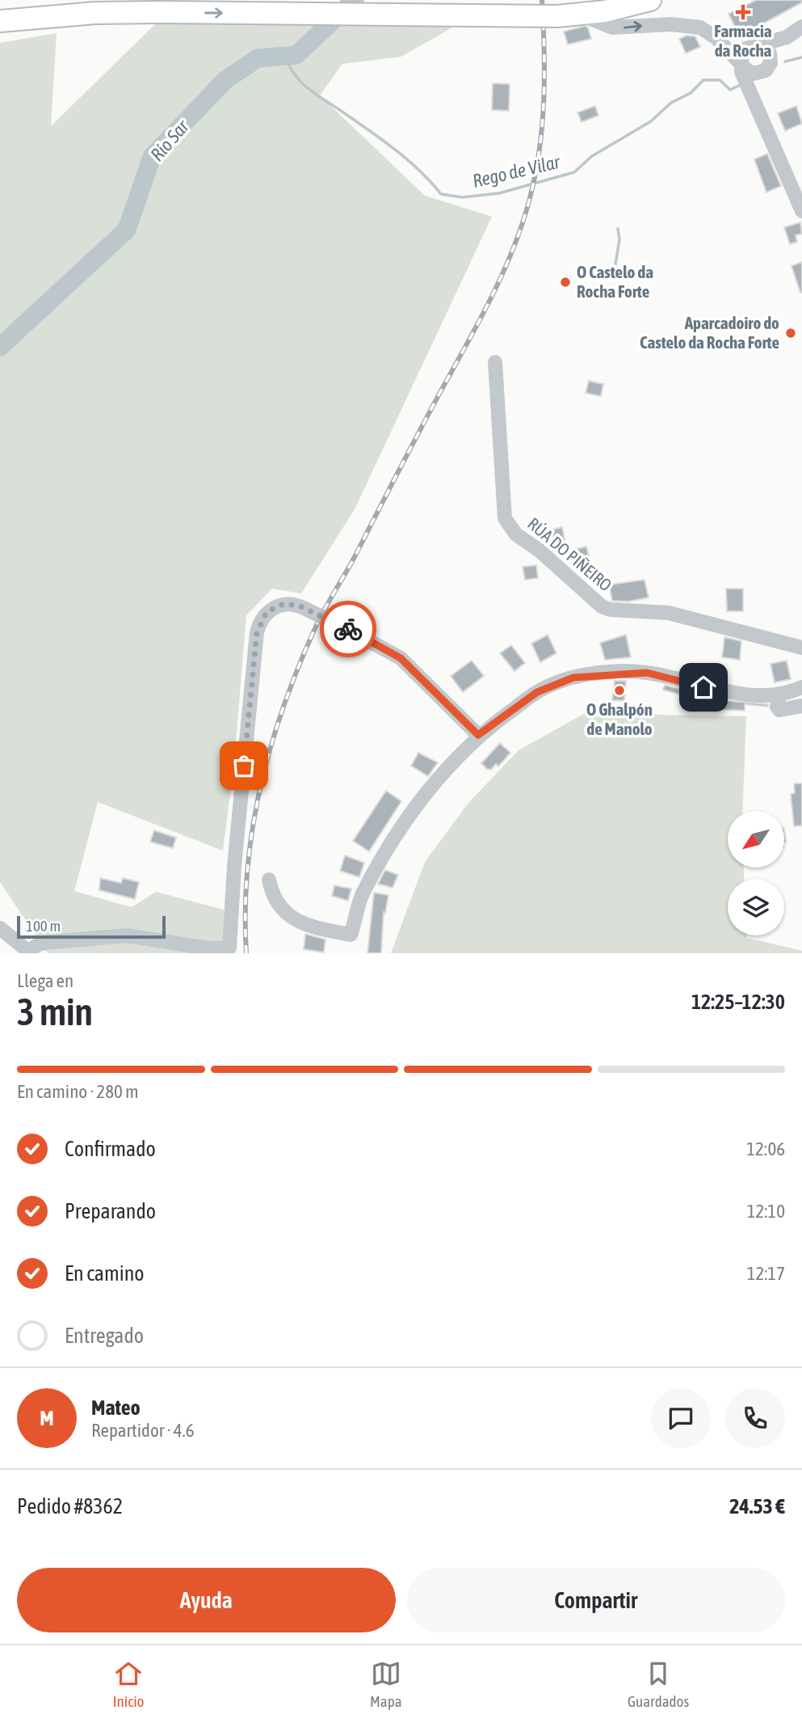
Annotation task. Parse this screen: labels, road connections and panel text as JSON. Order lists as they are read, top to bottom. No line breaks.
{"streets":{"street":["RÚA DO PIÑEIRO"]},"water":["Río Sar","Rego de Vilar"],"places":{"health":["Farmacia da Rocha"],"other":["O Castelo da Rocha Forte","Aparcadoiro do Castelo da Rocha Forte","O Ghalpón de Manolo"]},"scale_bar":"100 m","north":"bottom left","page":{"scale":"100 m","heading":["3 min","Llega en","12:25–12:30"],"panel":["Mateo","Repartidor · 4.6","Pedido #8362","24.53 €"],"bar":"En camino · 280 m","list":[["Confirmado","12:06"],["Preparando","12:10"],["En camino","12:17"],"Entregado"],"round":"M","buttons":["Ayuda","Compartir"],"tabs":["Inicio","Mapa","Guardados"]}}
